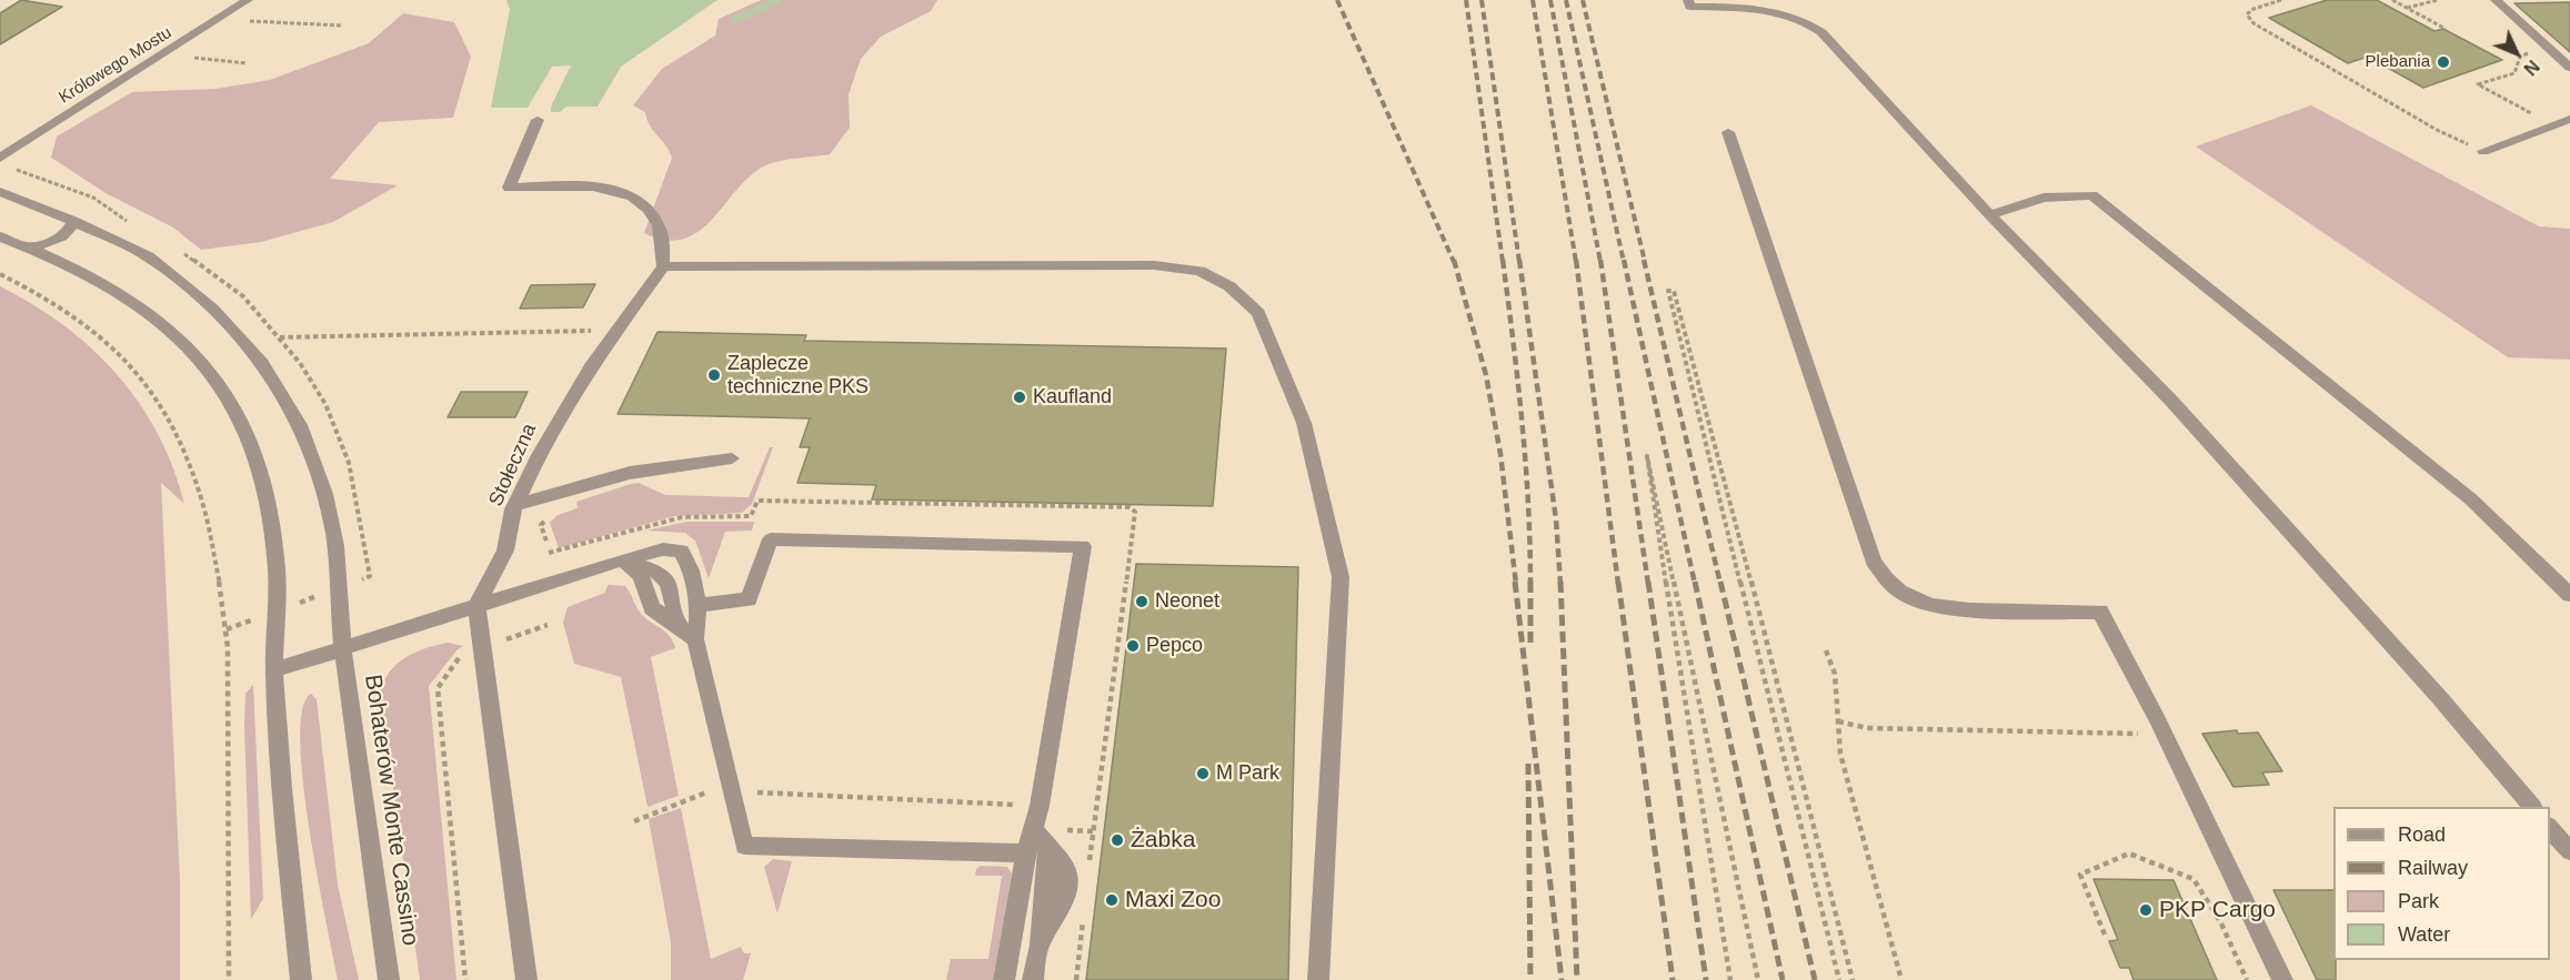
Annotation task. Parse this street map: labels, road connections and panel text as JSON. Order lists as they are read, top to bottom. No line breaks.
{"streets":{"street":["Królowego Mostu","Stołeczna","Bohaterów Monte Cassino"]},"places":["Plebania","Zaplecze techniczne PKS","Kaufland","Neonet","Pepco","M Park","Żabka","Maxi Zoo","PKP Cargo"],"legend":["Road","Railway","Park","Water"],"north":"bottom right"}
